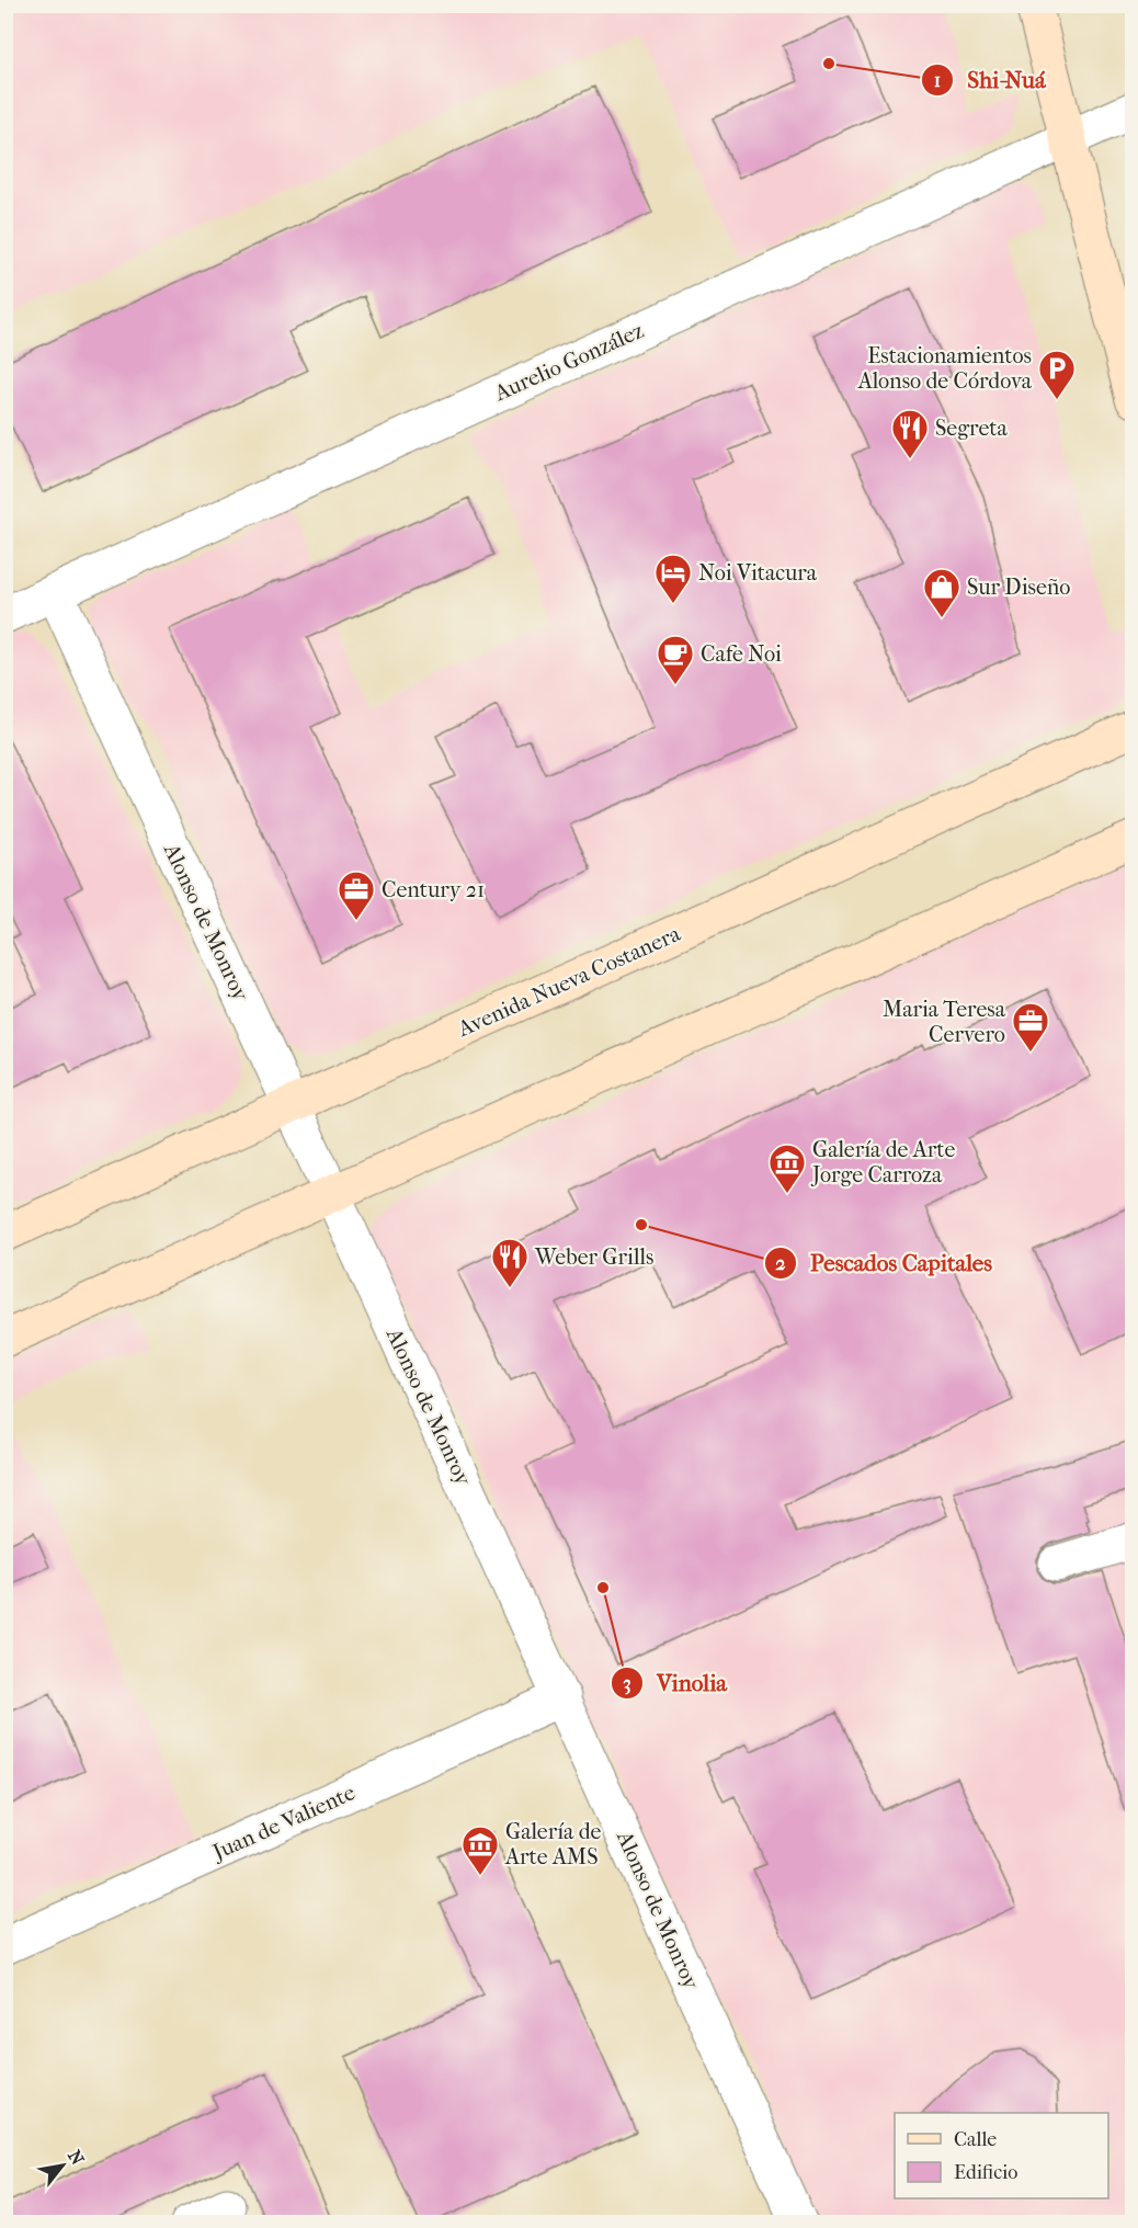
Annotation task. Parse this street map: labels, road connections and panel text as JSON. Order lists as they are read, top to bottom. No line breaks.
{"streets":{"main road":["Avenida Nueva Costanera"],"street":["Aurelio González","Alonso de Monroy","Juan de Valiente"]},"crossings":[["Aurelio González","Alonso de Monroy"],["Alonso de Monroy","Avenida Nueva Costanera"],["Alonso de Monroy","Juan de Valiente"]],"places":{"other":["Shi-Nuá","Pescados Capitales","Vinolia"],"parking":["Estacionamientos Alonso de Córdova"],"restaurant":["Segreta","Weber Grills"],"hotel":["Noi Vitacura"],"shop":["Sur Diseño"],"cafe":["Cafe Noi"],"office":["Century 21","Maria Teresa Cervero"],"museum":["Galería de Arte Jorge Carroza","Galería de Arte AMS"]},"legend":["Calle","Edificio"],"north":"top right"}
